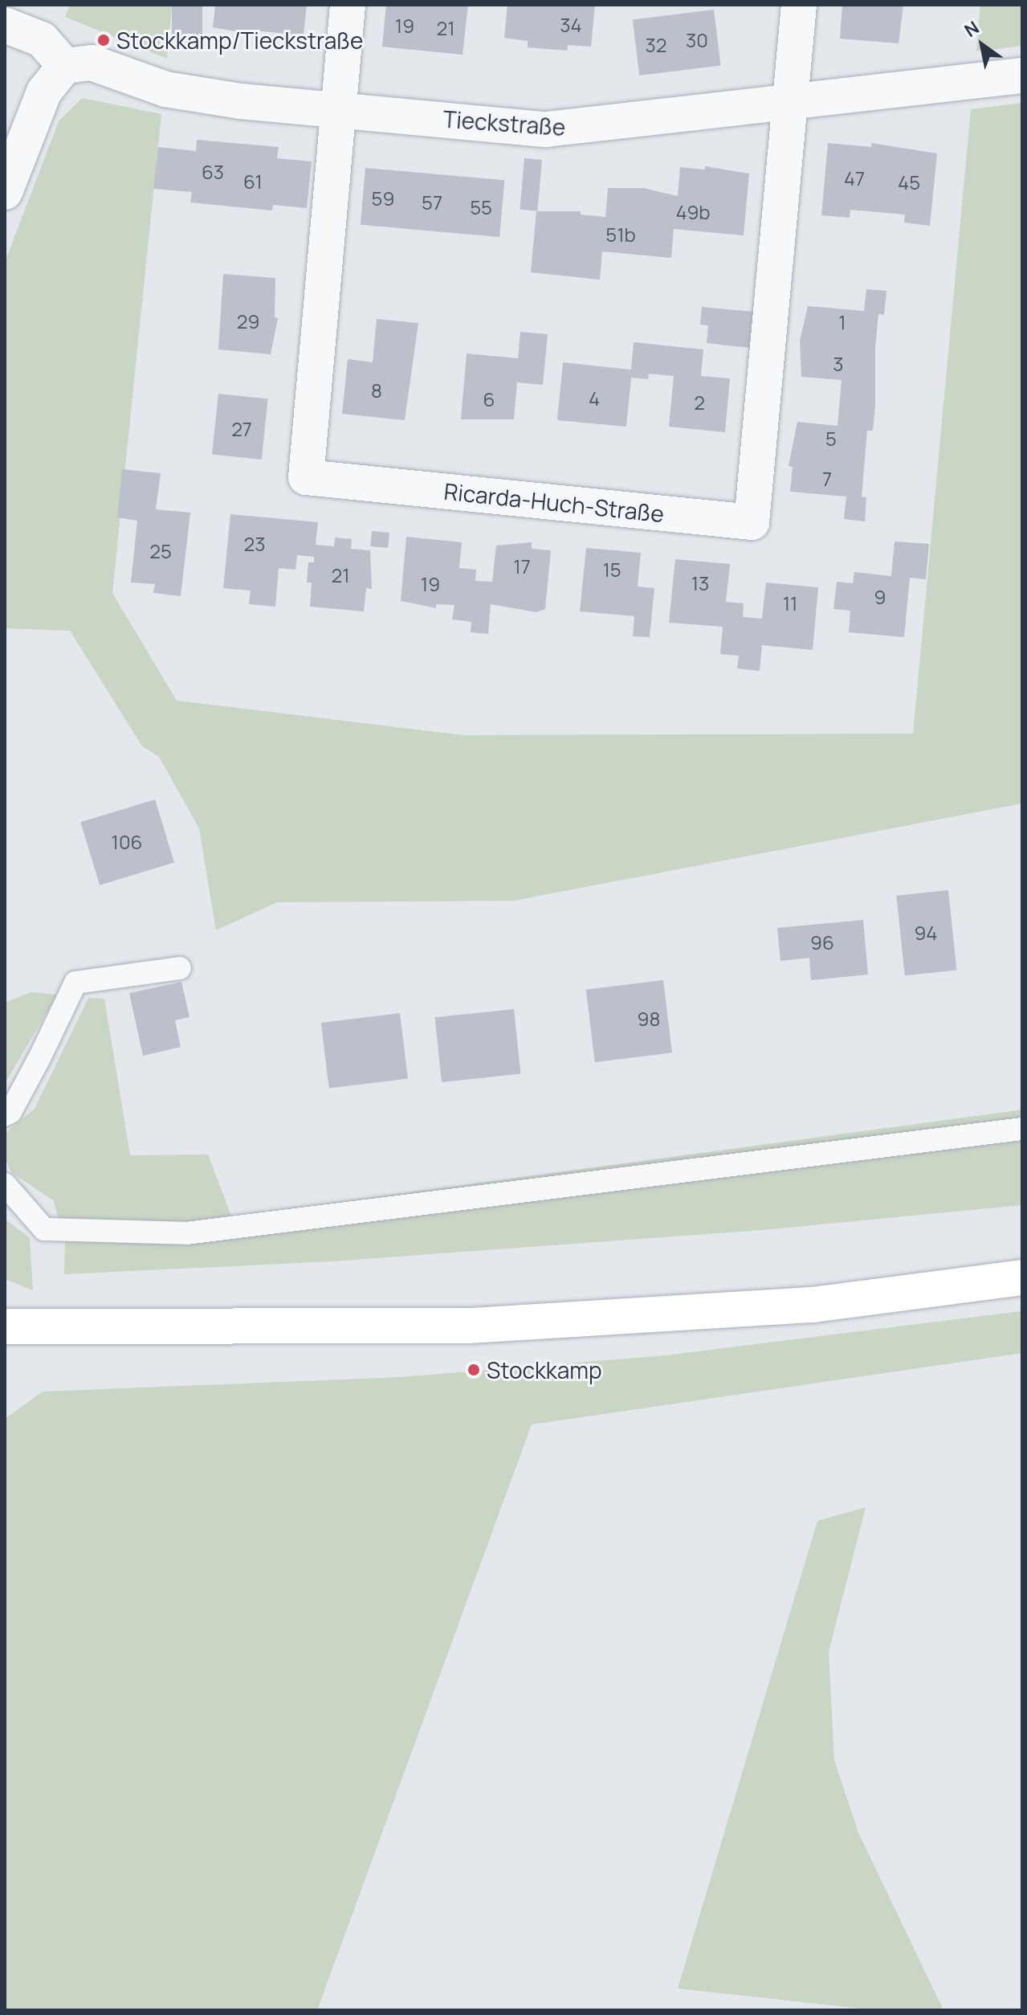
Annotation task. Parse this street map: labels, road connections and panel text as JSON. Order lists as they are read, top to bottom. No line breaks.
{"streets":{"street":["Tieckstraße","Ricarda-Huch-Straße"]},"crossings":[["Tieckstraße","Ricarda-Huch-Straße"]],"places":["Stockkamp/Tieckstraße","Stockkamp"],"house_numbers":["34","19","21","30","32","63","47","61","45","59","57","55","49b","51b","29","1","3","8","4","6","2","27","5","7","23","25","17","15","21","13","19","9","11","106","94","96","98"],"north":"top left"}
